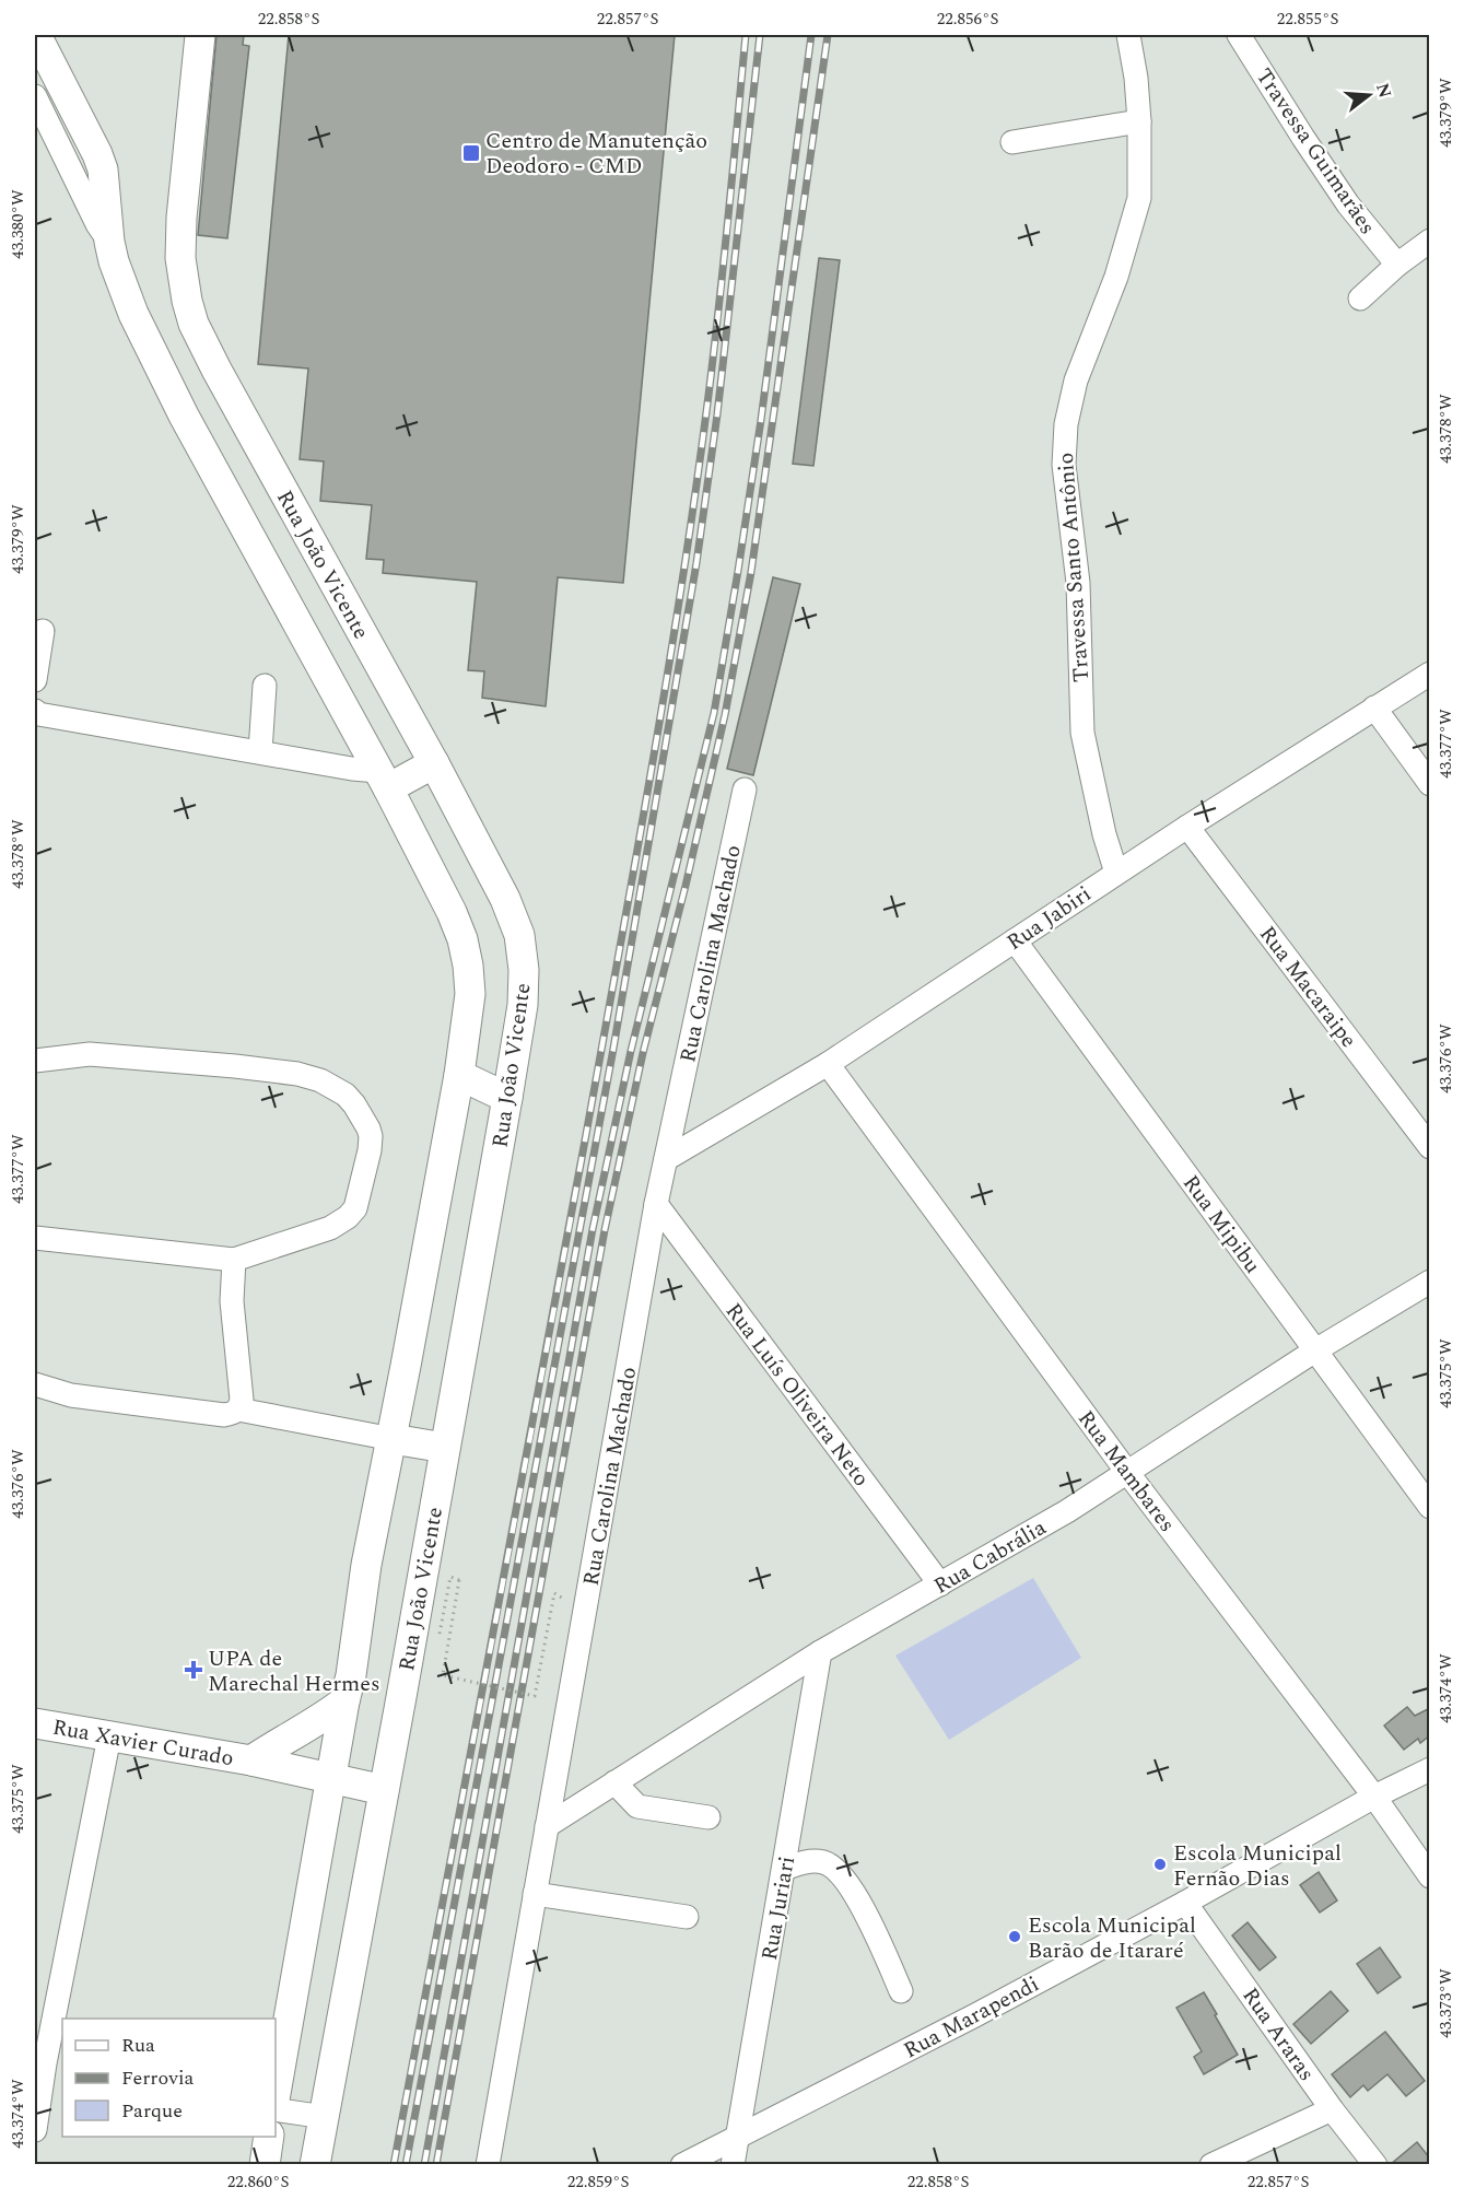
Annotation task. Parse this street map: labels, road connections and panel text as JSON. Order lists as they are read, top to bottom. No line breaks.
{"streets":{"main road":["Rua João Vicente","Rua Xavier Curado"],"street":["Travessa Guimarães","Travessa Santo Antônio","Rua Jabiri","Rua Carolina Machado","Rua Macaraipe","Rua Mipibu","Rua Luís Oliveira Neto","Rua Mambares","Rua Cabrália","Rua Juriari","Rua Marapendi","Rua Araras"]},"crossings":[["Rua João Vicente","Rua Xavier Curado"],["Travessa Santo Antônio","Rua Jabiri"],["Rua Jabiri","Rua Carolina Machado"],["Rua Jabiri","Rua Macaraipe"],["Rua Jabiri","Rua Mipibu"],["Rua Jabiri","Rua Mambares"],["Rua Carolina Machado","Rua Luís Oliveira Neto"],["Rua Carolina Machado","Rua Cabrália"],["Rua Mipibu","Rua Cabrália"],["Rua Luís Oliveira Neto","Rua Cabrália"],["Rua Mambares","Rua Cabrália"],["Rua Mambares","Rua Marapendi"],["Rua Cabrália","Rua Juriari"],["Rua Juriari","Rua Marapendi"],["Rua Marapendi","Rua Araras"]],"places":{"transit":["Centro de Manutenção Deodoro - CMD"],"health":["UPA de Marechal Hermes"],"other":["Escola Municipal Fernão Dias","Escola Municipal Barão de Itararé"]},"legend":["Rua","Ferrovia","Parque"],"north":"right","coordinates":["22.858°S","22.857°S","22.856°S","22.855°S","43.379°W","43.380°W","43.378°W","43.377°W","43.376°W","43.375°W","43.374°W","43.373°W","22.860°S","22.859°S"]}
